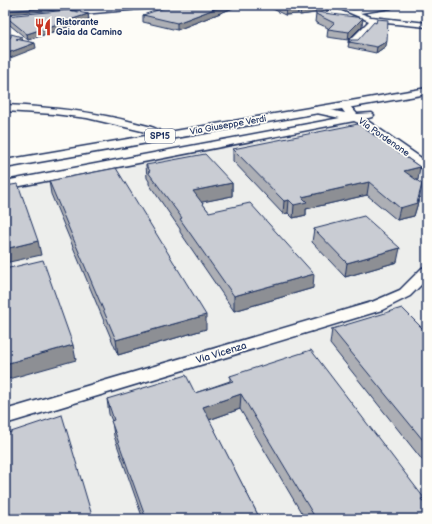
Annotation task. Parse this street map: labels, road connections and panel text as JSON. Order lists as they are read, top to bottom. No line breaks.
{"streets":{"main road":["Via Giuseppe Verdi","SP15"],"street":["Via Pordenone","Via Vicenza"]},"crossings":[["Via Giuseppe Verdi","Via Pordenone"]],"places":{"restaurant":["Ristorante Gaia da Camino"]}}
